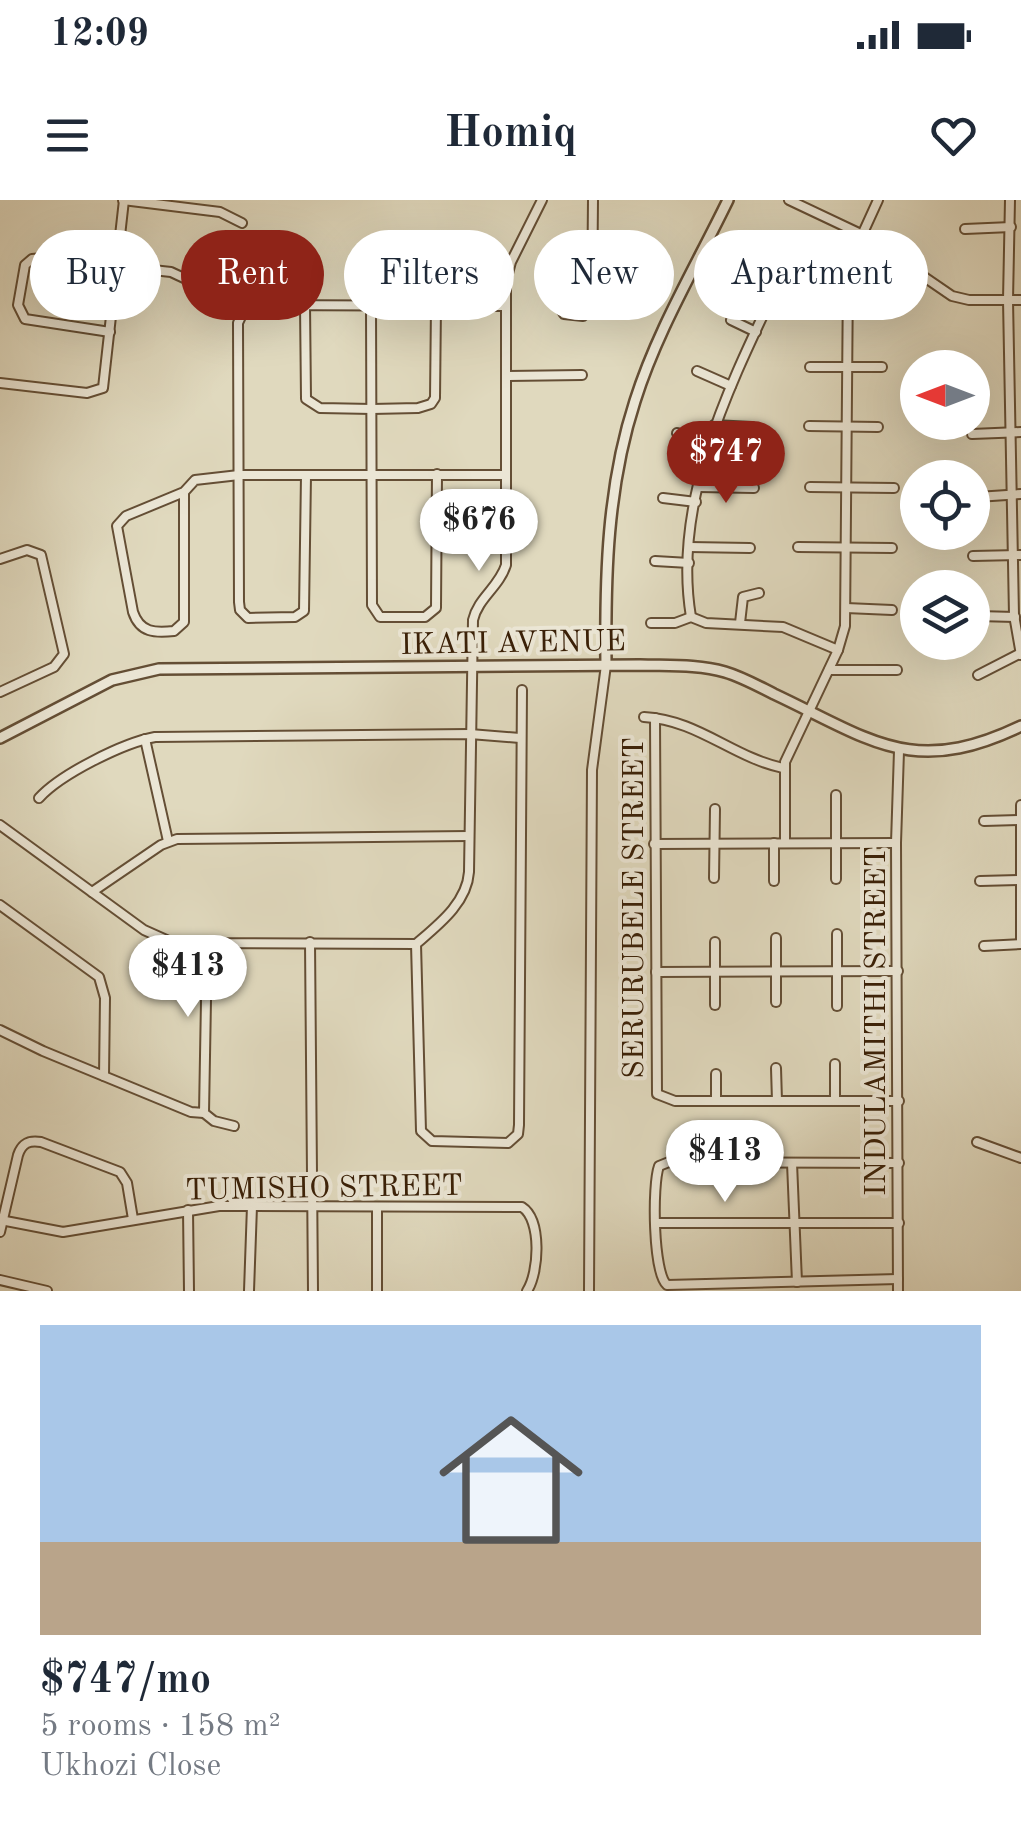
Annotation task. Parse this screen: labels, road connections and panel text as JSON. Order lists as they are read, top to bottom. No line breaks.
{"streets":{"street":["IKATI AVENUE","SERURUBELE STREET","INDULAMITHI STREET","TUMISHO STREET"]},"crossings":[["IKATI AVENUE","INDULAMITHI STREET"],["SERURUBELE STREET","INDULAMITHI STREET"]],"north":"left","page":{"status":"12:09","header":"Homiq","chip":["Buy","Rent","Filters","New","Apartment"],"price":["$747","$676","$413","$413"],"list":[{"name":"$747/mo","note":"5 rooms · 158 m² · Ukhozi Close"}]}}
